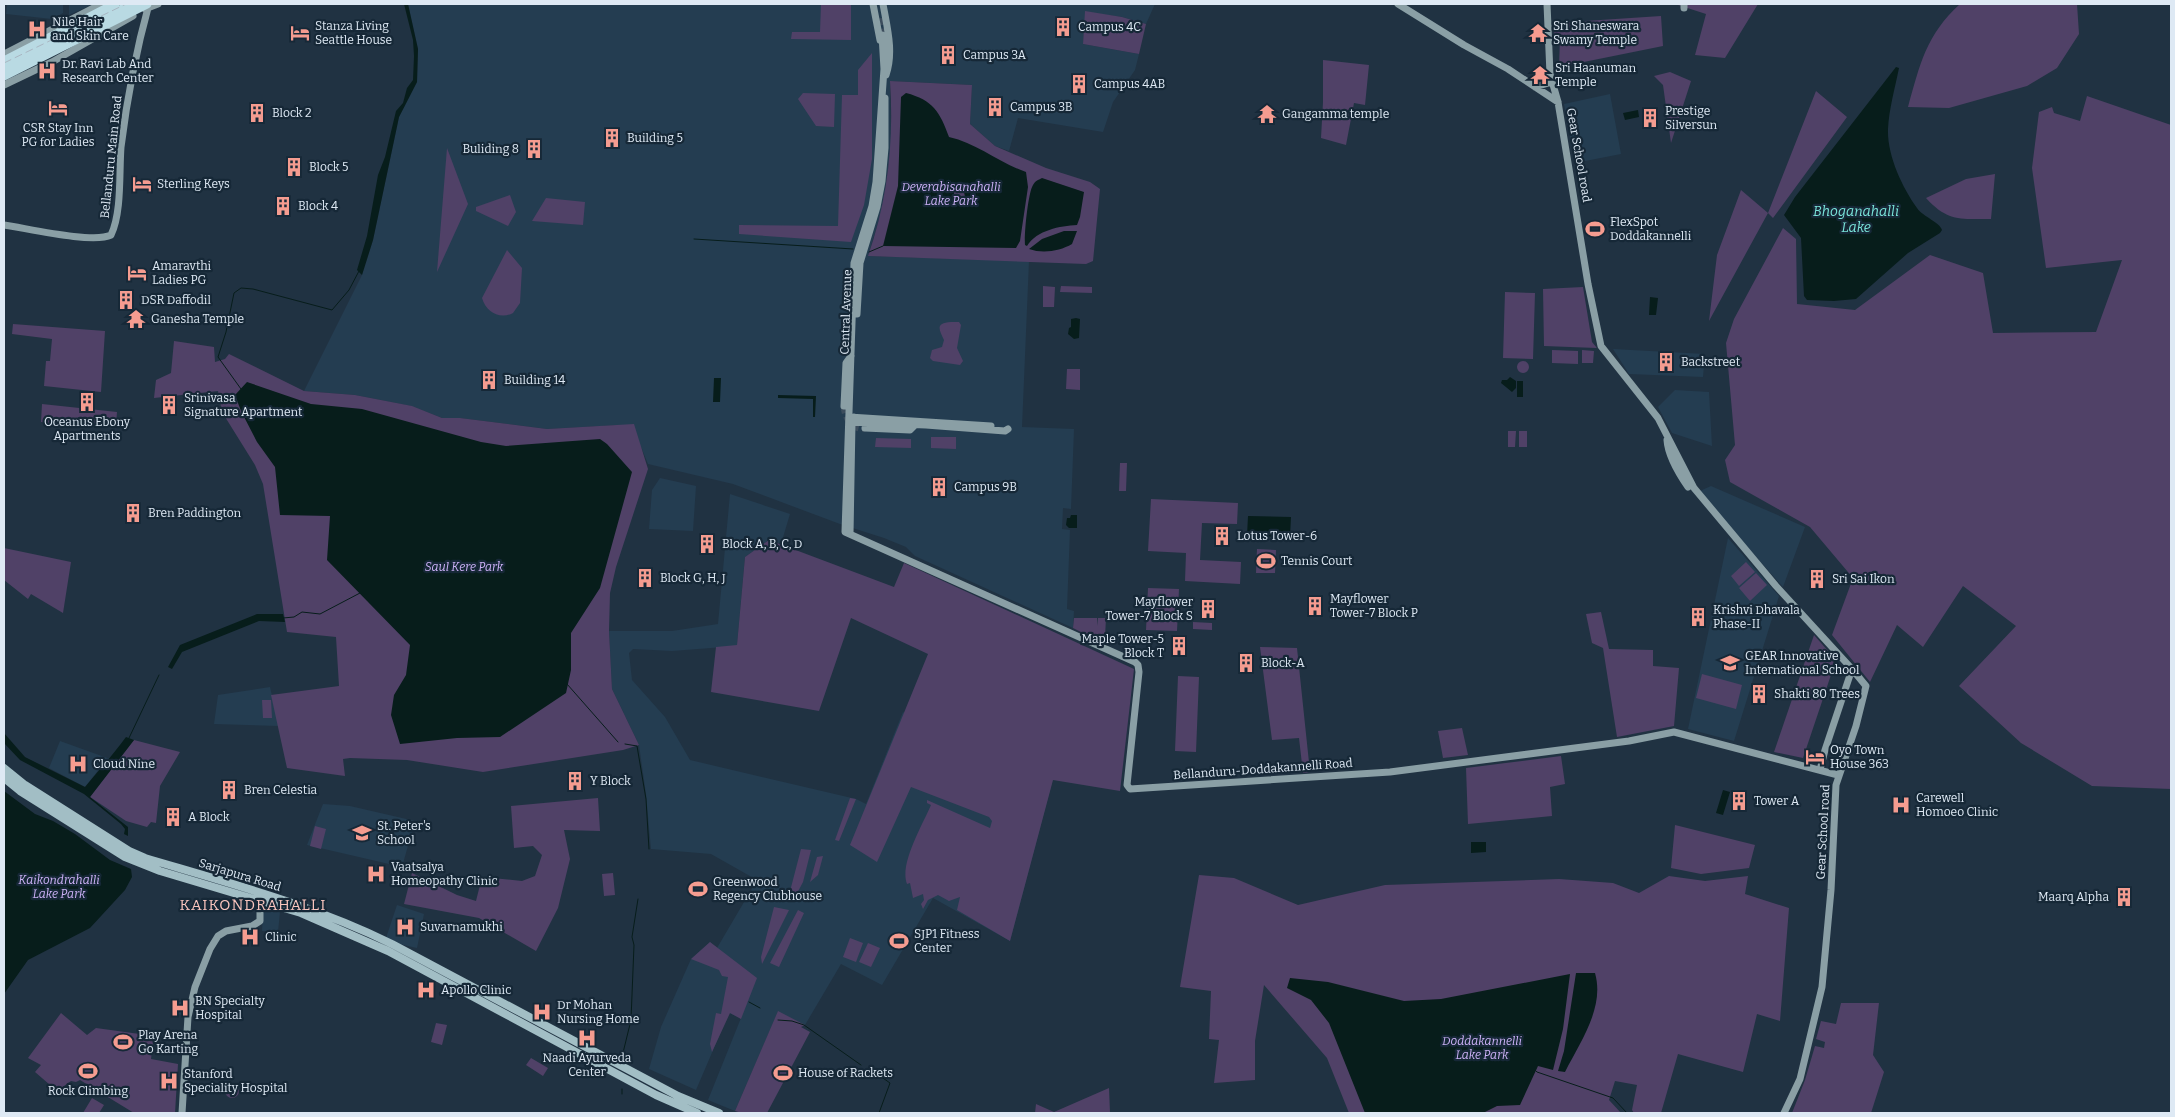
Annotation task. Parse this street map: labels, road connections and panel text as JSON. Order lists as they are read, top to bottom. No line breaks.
{"streets":{"main road":["Sarjapura Road"],"street":["Gear School road","Bellanduru Main Road","Central Avenue","Bellanduru-Doddakannelli Road"]},"crossings":[["Gear School road","Bellanduru-Doddakannelli Road"],["Central Avenue","Bellanduru-Doddakannelli Road"]],"districts":["KAIKONDRAHALLI"],"water":["Bhoganahalli Lake"],"parks":["Deverabisanahalli Lake Park","Saul Kere Park","Kaikondrahalli Lake Park","Doddakannelli Lake Park"],"places":{"building":["Campus 4C","Campus 3A","Campus 4AB","Campus 3B","Block 2","Prestige Silversun","Building 5","Buliding 8","Block 5","Block 4","DSR Daffodil","Backstreet","Building 14","Oceanus Ebony Apartments","Srinivasa Signature Apartment","Campus 9B","Bren Paddington","Lotus Tower-6","Block A, B, C, D","Block G, H, J","Sri Sai Ikon","Mayflower Tower-7 Block P","Mayflower Tower-7 Block S","Krishvi Dhavala Phase-II","Maple Tower-5 Block T","Block-A","Shakti 80 Trees","Y Block","Bren Celestia","Tower A","A Block","Maarq Alpha"],"hospital":["Nile Hair and Skin Care","Dr. Ravi Lab And Research Center","Cloud Nine","Carewell Homoeo Clinic","Vaatsalya Homeopathy Clinic","Suvarnamukhi","Clinic","Apollo Clinic","BN Specialty Hospital","Dr Mohan Nursing Home","Naadi Ayurveda Center","Stanford Speciality Hospital"],"hotel":["Stanza Living Seattle House","CSR Stay Inn PG for Ladies","Sterling Keys","Amaravthi Ladies PG","Oyo Town House 363"],"temple":["Sri Shaneswara Swamy Temple","Sri Haanuman Temple","Gangamma temple","Ganesha Temple"],"sports":["FlexSpot Doddakannelli","Tennis Court","Greenwood Regency Clubhouse","SJP1 Fitness Center","Play Arena Go Karting","Rock Climbing","House of Rackets"],"school or university":["GEAR Innovative International School","St. Peter's School"]}}
